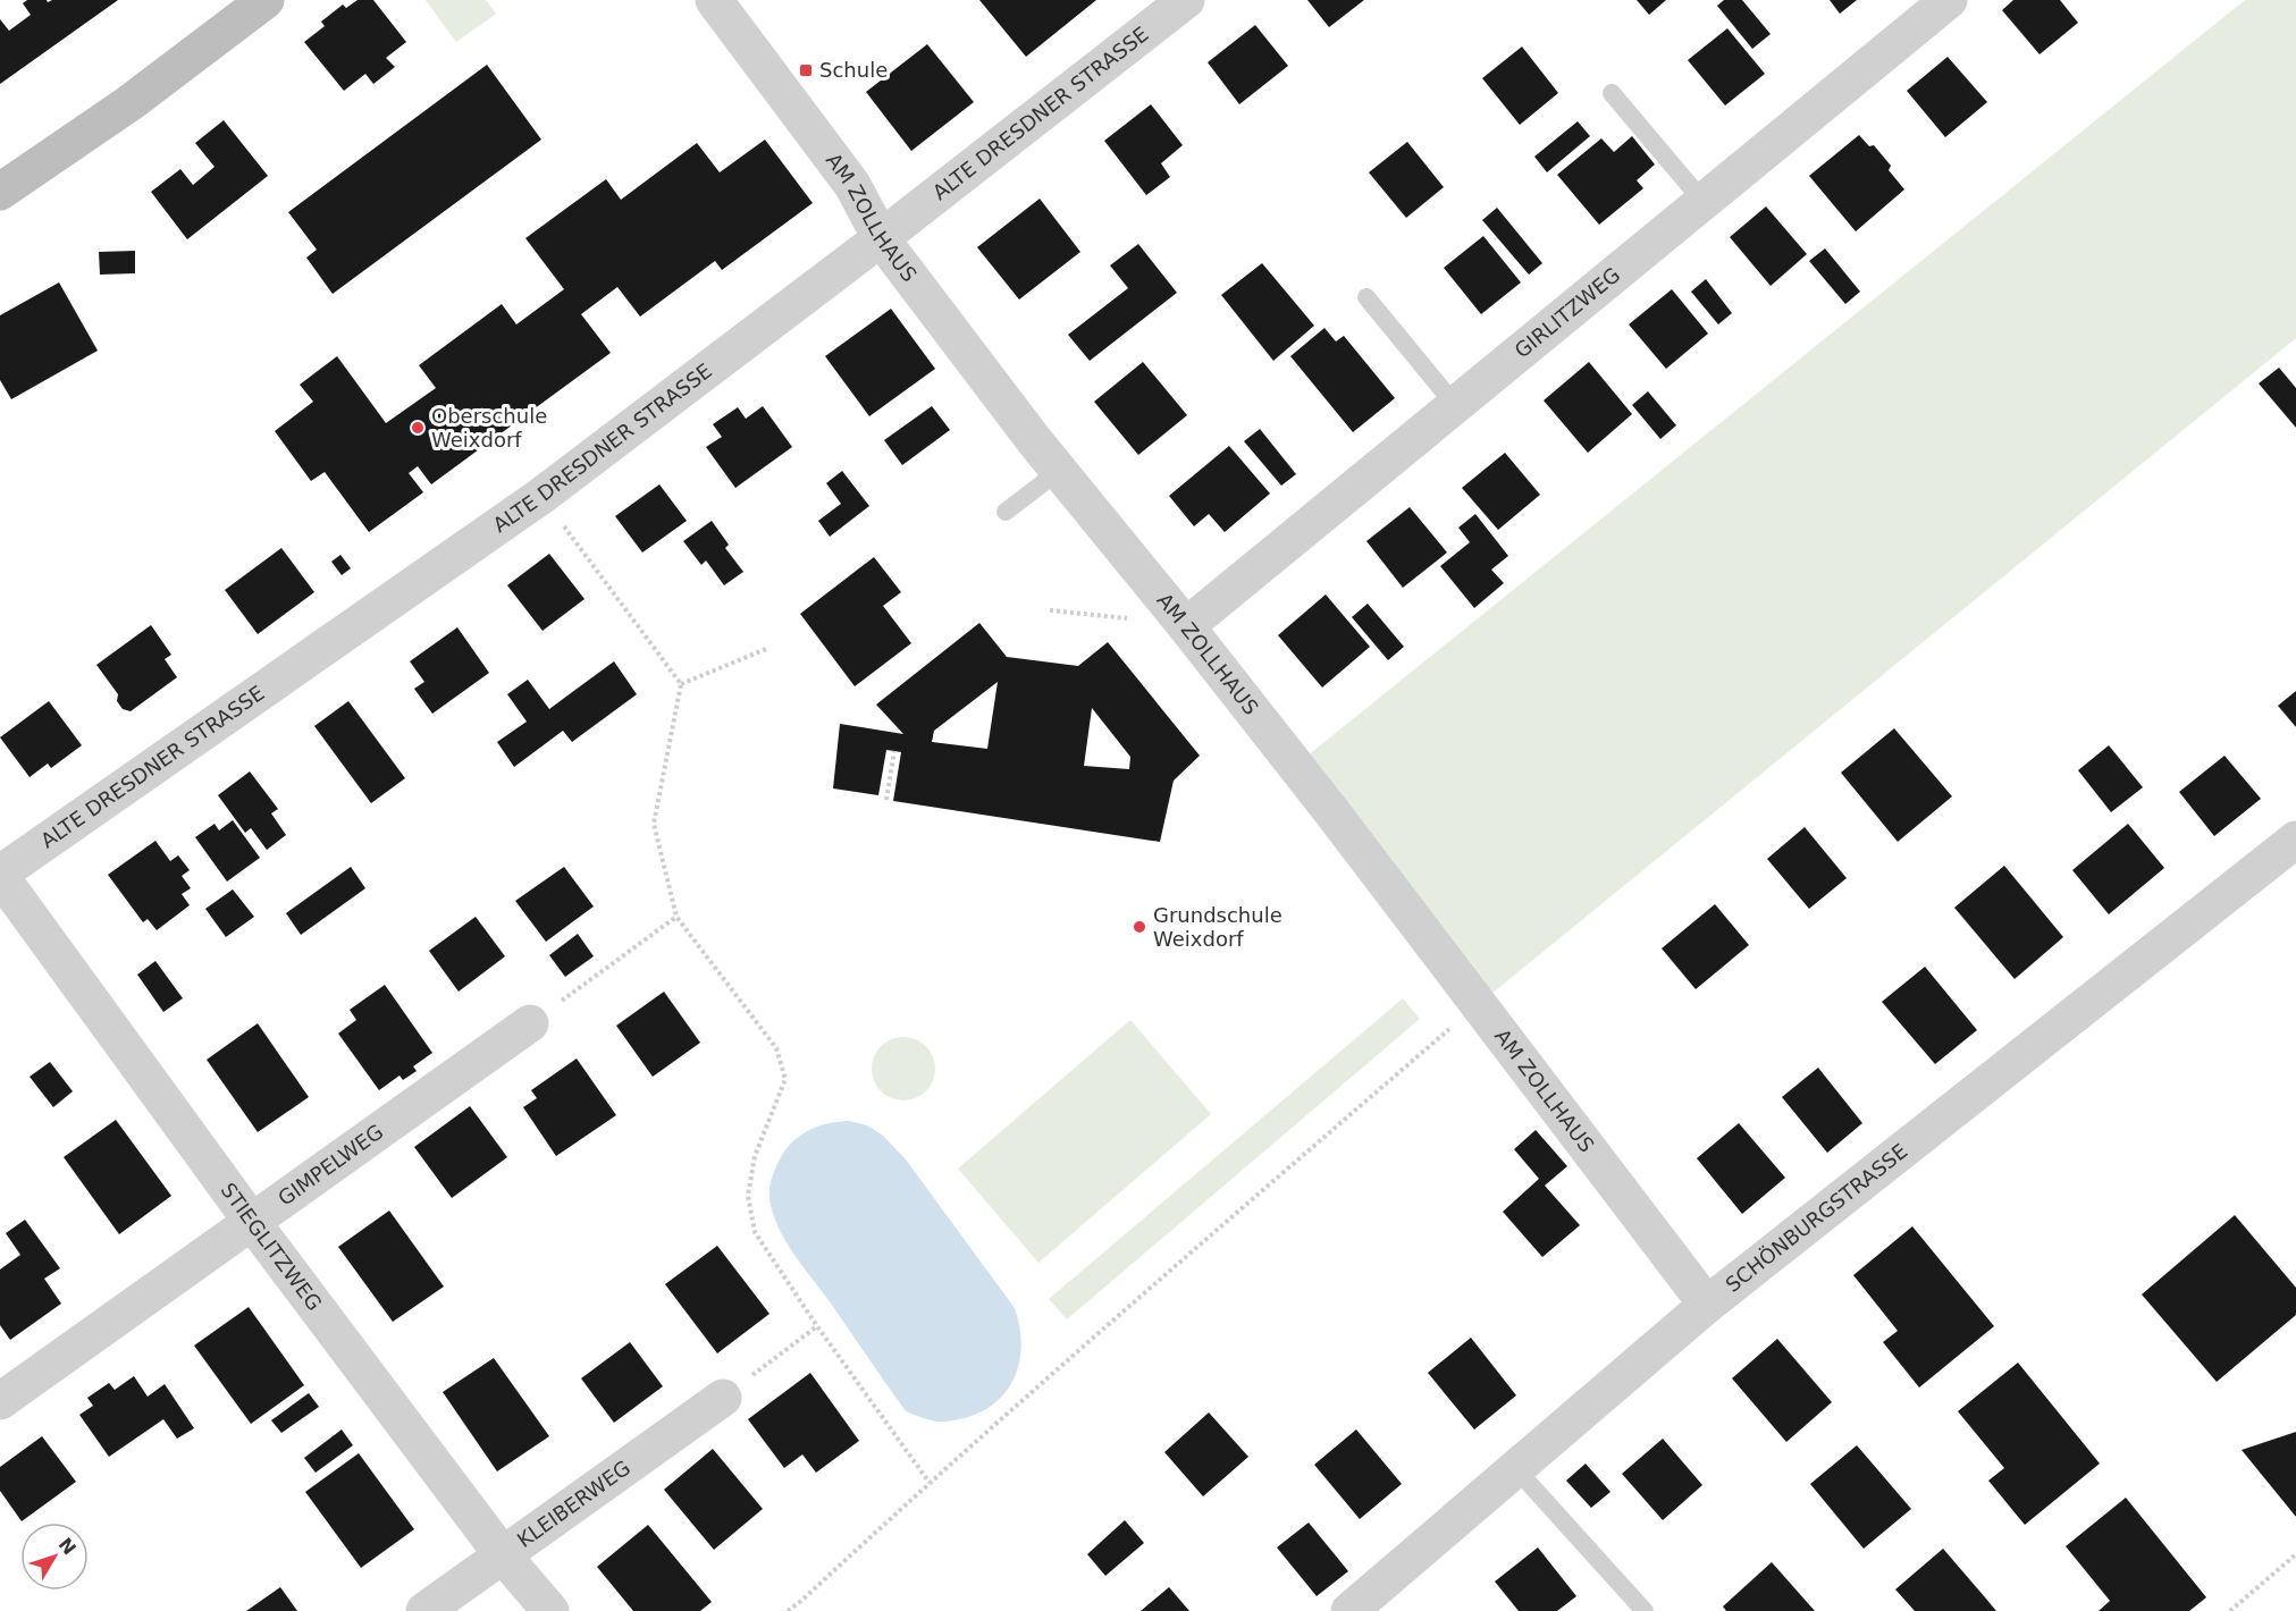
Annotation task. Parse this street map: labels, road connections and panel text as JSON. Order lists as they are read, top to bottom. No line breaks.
{"streets":{"street":["ALTE DRESDNER STRASSE","AM ZOLLHAUS","GIRLITZWEG","GIMPELWEG","SCHÖNBURGSTRASSE","STIEGLITZWEG","KLEIBERWEG"]},"crossings":[["ALTE DRESDNER STRASSE","AM ZOLLHAUS"],["ALTE DRESDNER STRASSE","STIEGLITZWEG"],["AM ZOLLHAUS","GIRLITZWEG"],["AM ZOLLHAUS","SCHÖNBURGSTRASSE"],["GIMPELWEG","STIEGLITZWEG"],["STIEGLITZWEG","KLEIBERWEG"]],"places":{"transit":["Schule"],"other":["Oberschule Weixdorf","Grundschule Weixdorf"]},"north":"top right"}
